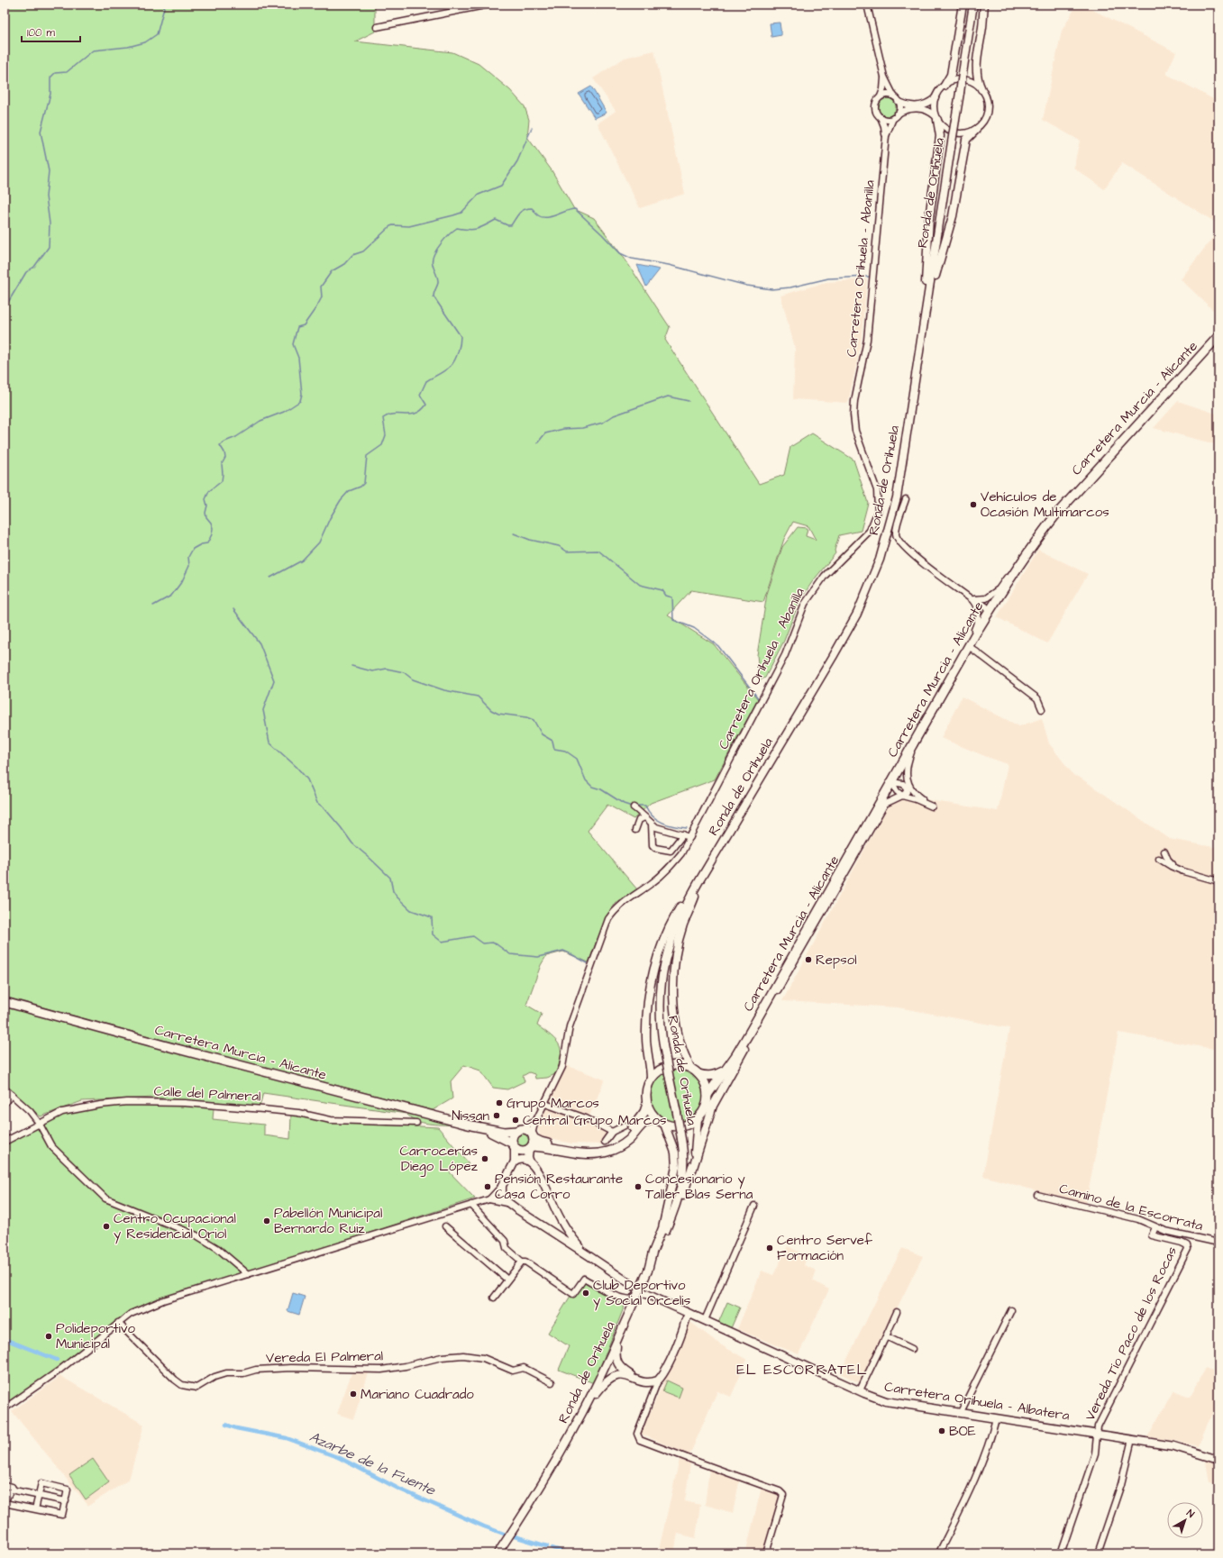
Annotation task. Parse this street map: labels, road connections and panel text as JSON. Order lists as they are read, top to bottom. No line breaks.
{"streets":{"highway":["Carretera Murcia - Alicante"],"main road":["Ronda de Orihuela","Carretera Orihuela - Albatera"],"street":["Carretera Orihuela - Abanilla","Calle del Palmeral","Camino de la Escorrata","Vereda Tío Paco de los Rocas","Vereda El Palmeral"]},"crossings":[["Carretera Orihuela - Abanilla","Carretera Murcia - Alicante"],["Camino de la Escorrata","Vereda Tío Paco de los Rocas"],["Vereda Tío Paco de los Rocas","Carretera Orihuela - Albatera"]],"districts":["EL ESCORRATEL"],"water":["Azarbe de la Fuente"],"places":["Vehículos de Ocasión Multimarcos","Repsol","Grupo Marcos","Nissan","Central Grupo Marcos","Carrocerías Diego López","Pensión Restaurante Casa Corro","Concesionario y Taller Blas Serna","Pabellón Municipal Bernardo Ruiz","Centro Ocupacional y Residencial Oriol","Centro Servef Formación","Club Deportivo y Social Orcelis","Polideportivo Municipal","Mariano Cuadrado","BOE"],"scale_bar":"100 m","north":"top right"}
